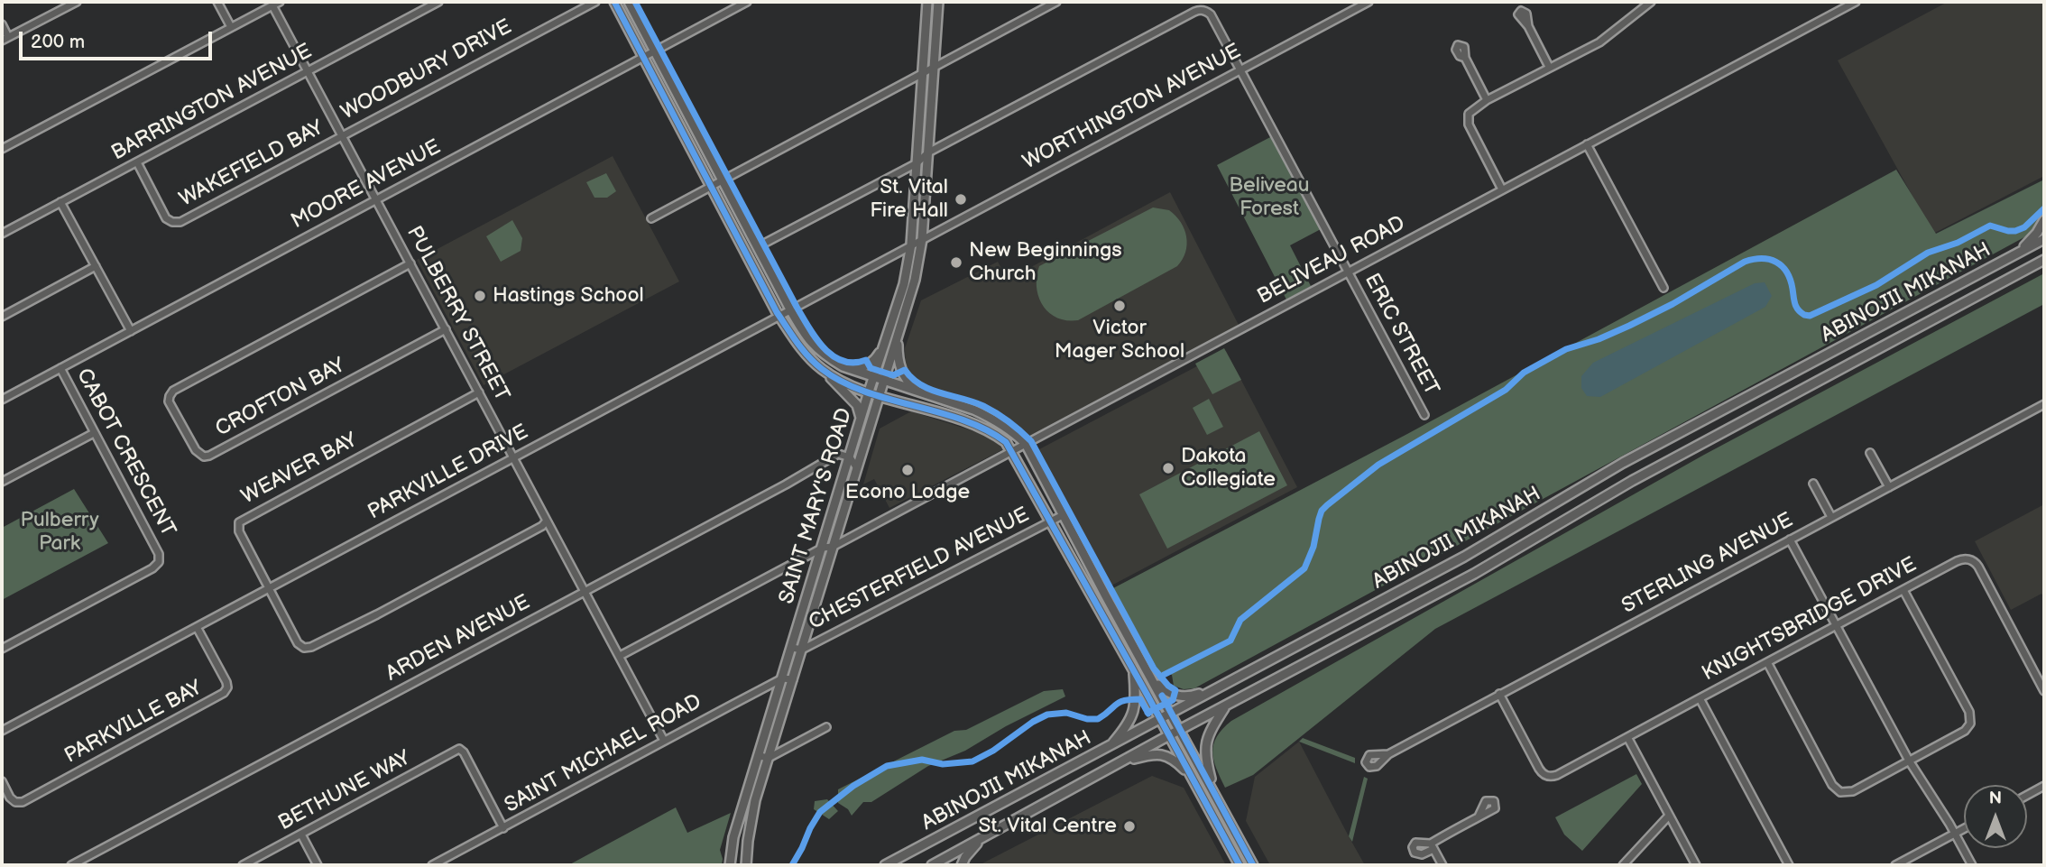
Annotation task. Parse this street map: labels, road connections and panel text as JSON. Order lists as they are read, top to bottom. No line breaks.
{"streets":{"main road":["ABINOJII MIKANAH","SAINT MARY'S ROAD"],"street":["WOODBURY DRIVE","BARRINGTON AVENUE","WORTHINGTON AVENUE","WAKEFIELD BAY","MOORE AVENUE","BELIVEAU ROAD","PULBERRY STREET","ERIC STREET","CROFTON BAY","CABOT CRESCENT","WEAVER BAY","PARKVILLE DRIVE","STERLING AVENUE","CHESTERFIELD AVENUE","KNIGHTSBRIDGE DRIVE","ARDEN AVENUE","PARKVILLE BAY","SAINT MICHAEL ROAD","BETHUNE WAY"]},"crossings":[["WOODBURY DRIVE","WAKEFIELD BAY"],["WOODBURY DRIVE","PULBERRY STREET"],["BARRINGTON AVENUE","WAKEFIELD BAY"],["BARRINGTON AVENUE","PULBERRY STREET"],["WORTHINGTON AVENUE","ERIC STREET"],["WORTHINGTON AVENUE","PARKVILLE DRIVE"],["WORTHINGTON AVENUE","SAINT MARY'S ROAD"],["WAKEFIELD BAY","PULBERRY STREET"],["MOORE AVENUE","PULBERRY STREET"],["MOORE AVENUE","CABOT CRESCENT"],["BELIVEAU ROAD","ERIC STREET"],["BELIVEAU ROAD","SAINT MARY'S ROAD"],["PULBERRY STREET","CROFTON BAY"],["PULBERRY STREET","WEAVER BAY"],["PULBERRY STREET","PARKVILLE DRIVE"],["PULBERRY STREET","ARDEN AVENUE"],["PULBERRY STREET","SAINT MICHAEL ROAD"],["ERIC STREET","SAINT MARY'S ROAD"],["WEAVER BAY","PARKVILLE DRIVE"],["PARKVILLE DRIVE","SAINT MARY'S ROAD"],["PARKVILLE DRIVE","PARKVILLE BAY"],["SAINT MARY'S ROAD","CHESTERFIELD AVENUE"],["SAINT MARY'S ROAD","ARDEN AVENUE"],["SAINT MARY'S ROAD","SAINT MICHAEL ROAD"],["SAINT MICHAEL ROAD","BETHUNE WAY"]],"parks":["Beliveau Forest","Pulberry Park"],"places":["St. Vital Fire Hall","New Beginnings Church","Hastings School","Victor Mager School","Dakota Collegiate","Econo Lodge","St. Vital Centre"],"scale_bar":"200 m","north":"top"}
